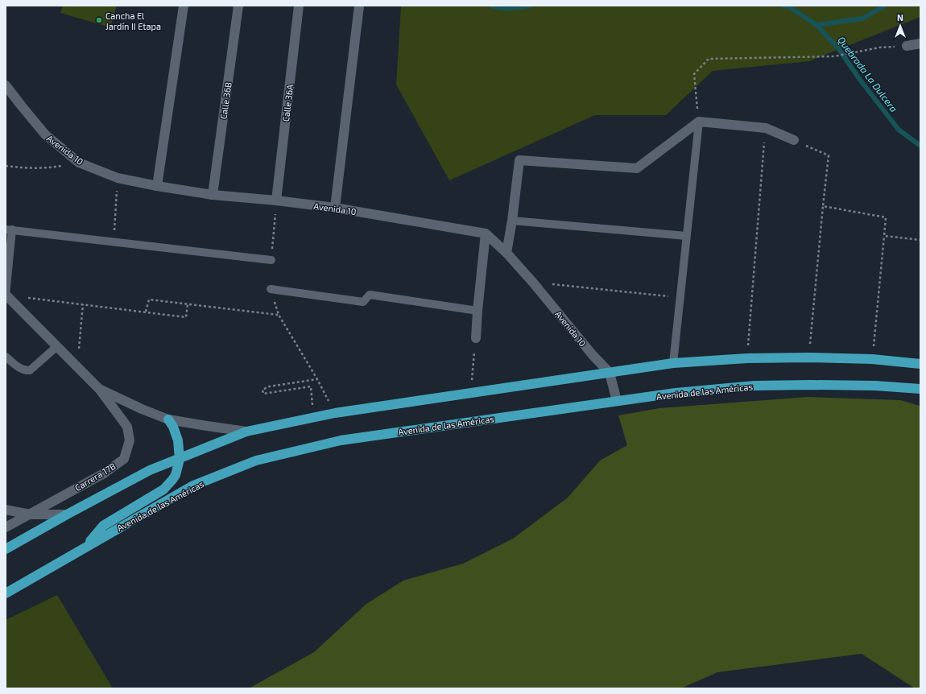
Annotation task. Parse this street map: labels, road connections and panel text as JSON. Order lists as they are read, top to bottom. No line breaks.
{"streets":{"main road":["Avenida de las Américas"],"street":["Calle 36B","Calle 36A","Avenida 10","Carrera 17B"]},"crossings":[["Calle 36B","Avenida 10"],["Calle 36A","Avenida 10"]],"water":["Quebrada La Dulcera"],"places":["Cancha El Jardín II Etapa"],"north":"top"}
